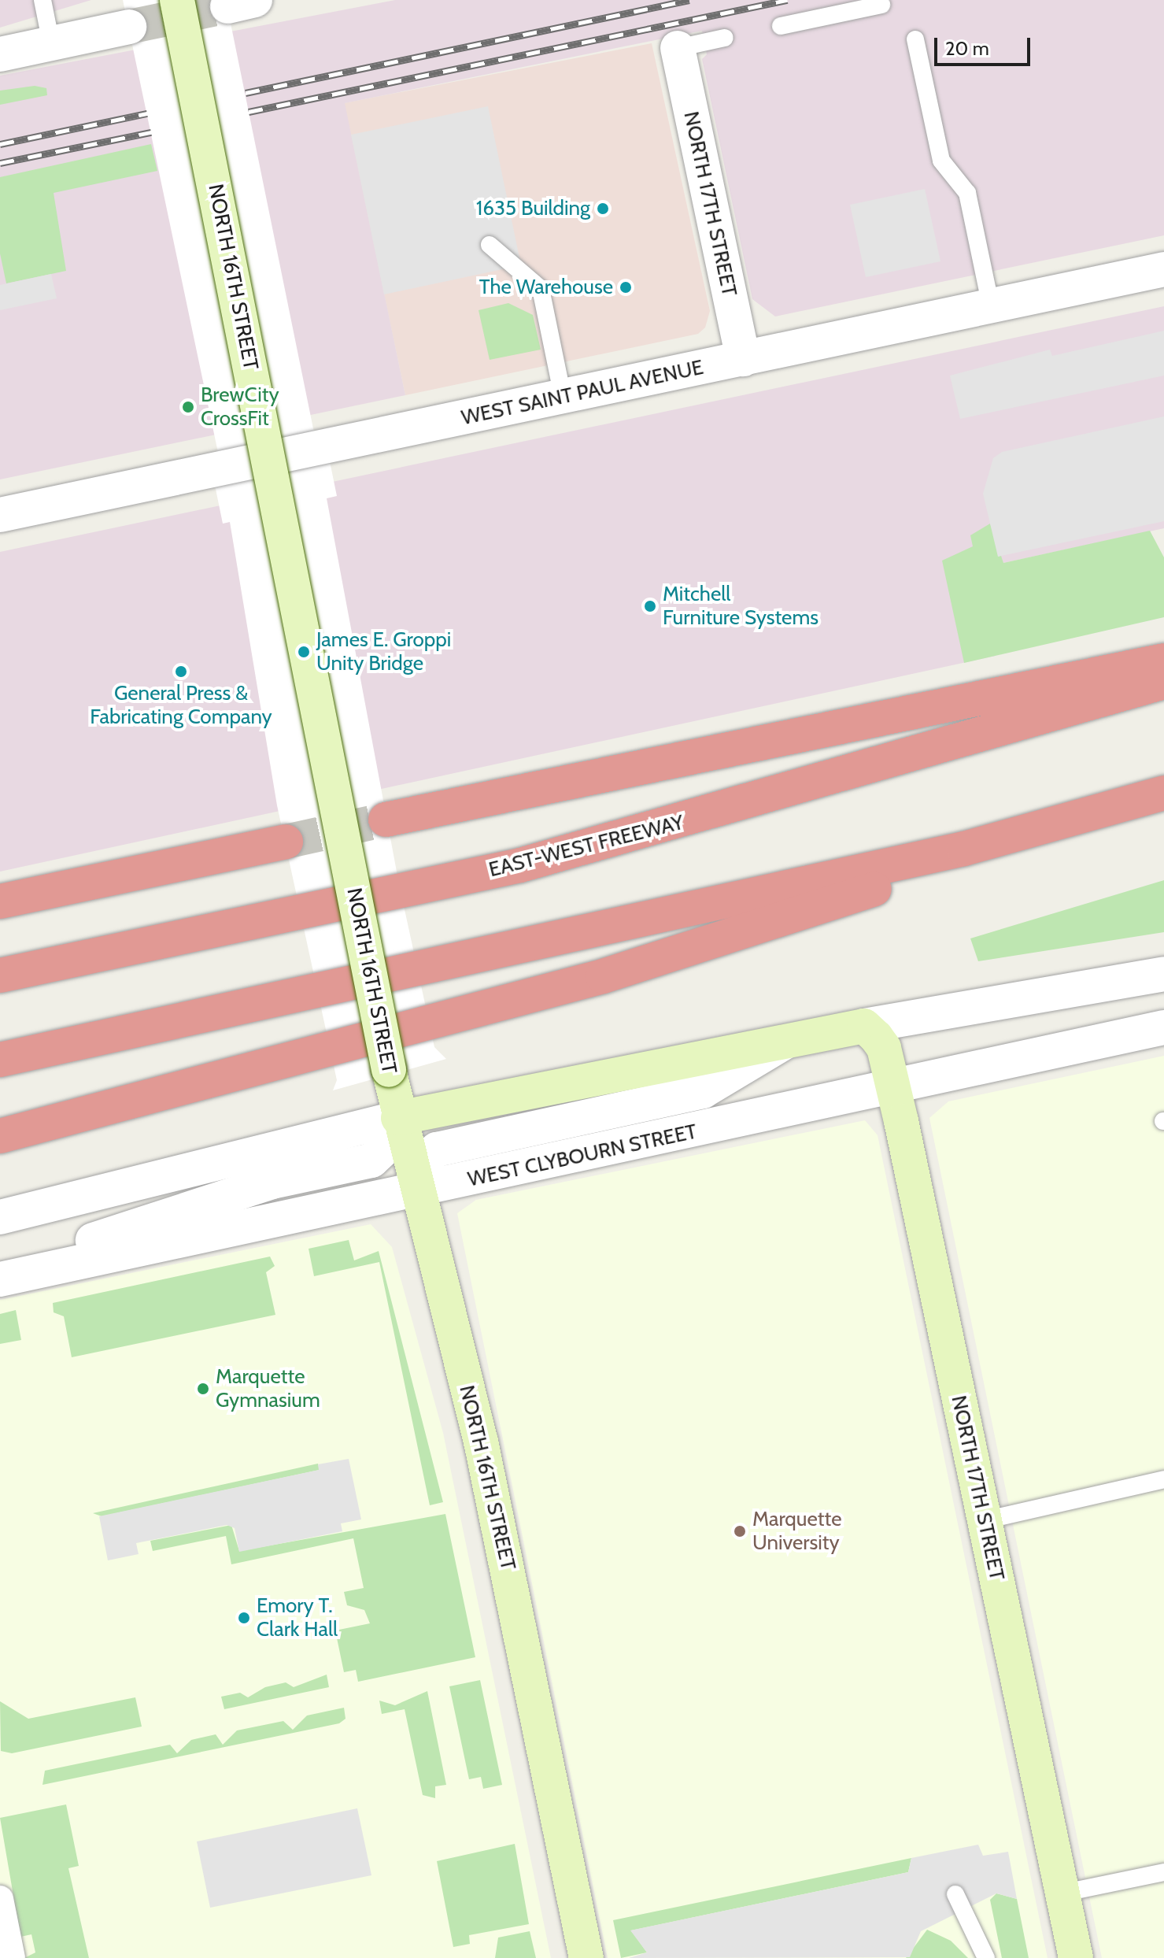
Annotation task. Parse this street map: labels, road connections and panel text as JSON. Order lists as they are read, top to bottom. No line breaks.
{"streets":{"highway":["EAST-WEST FREEWAY"],"main road":["NORTH 17TH STREET","NORTH 16TH STREET"],"street":["WEST SAINT PAUL AVENUE","WEST CLYBOURN STREET"]},"crossings":[["NORTH 17TH STREET","WEST SAINT PAUL AVENUE"],["NORTH 17TH STREET","WEST CLYBOURN STREET"],["NORTH 16TH STREET","WEST CLYBOURN STREET"]],"places":["1635 Building","The Warehouse","BrewCity CrossFit","Mitchell Furniture Systems","James E. Groppi Unity Bridge","General Press & Fabricating Company","Marquette Gymnasium","Marquette University","Emory T. Clark Hall"],"scale_bar":"20 m"}
